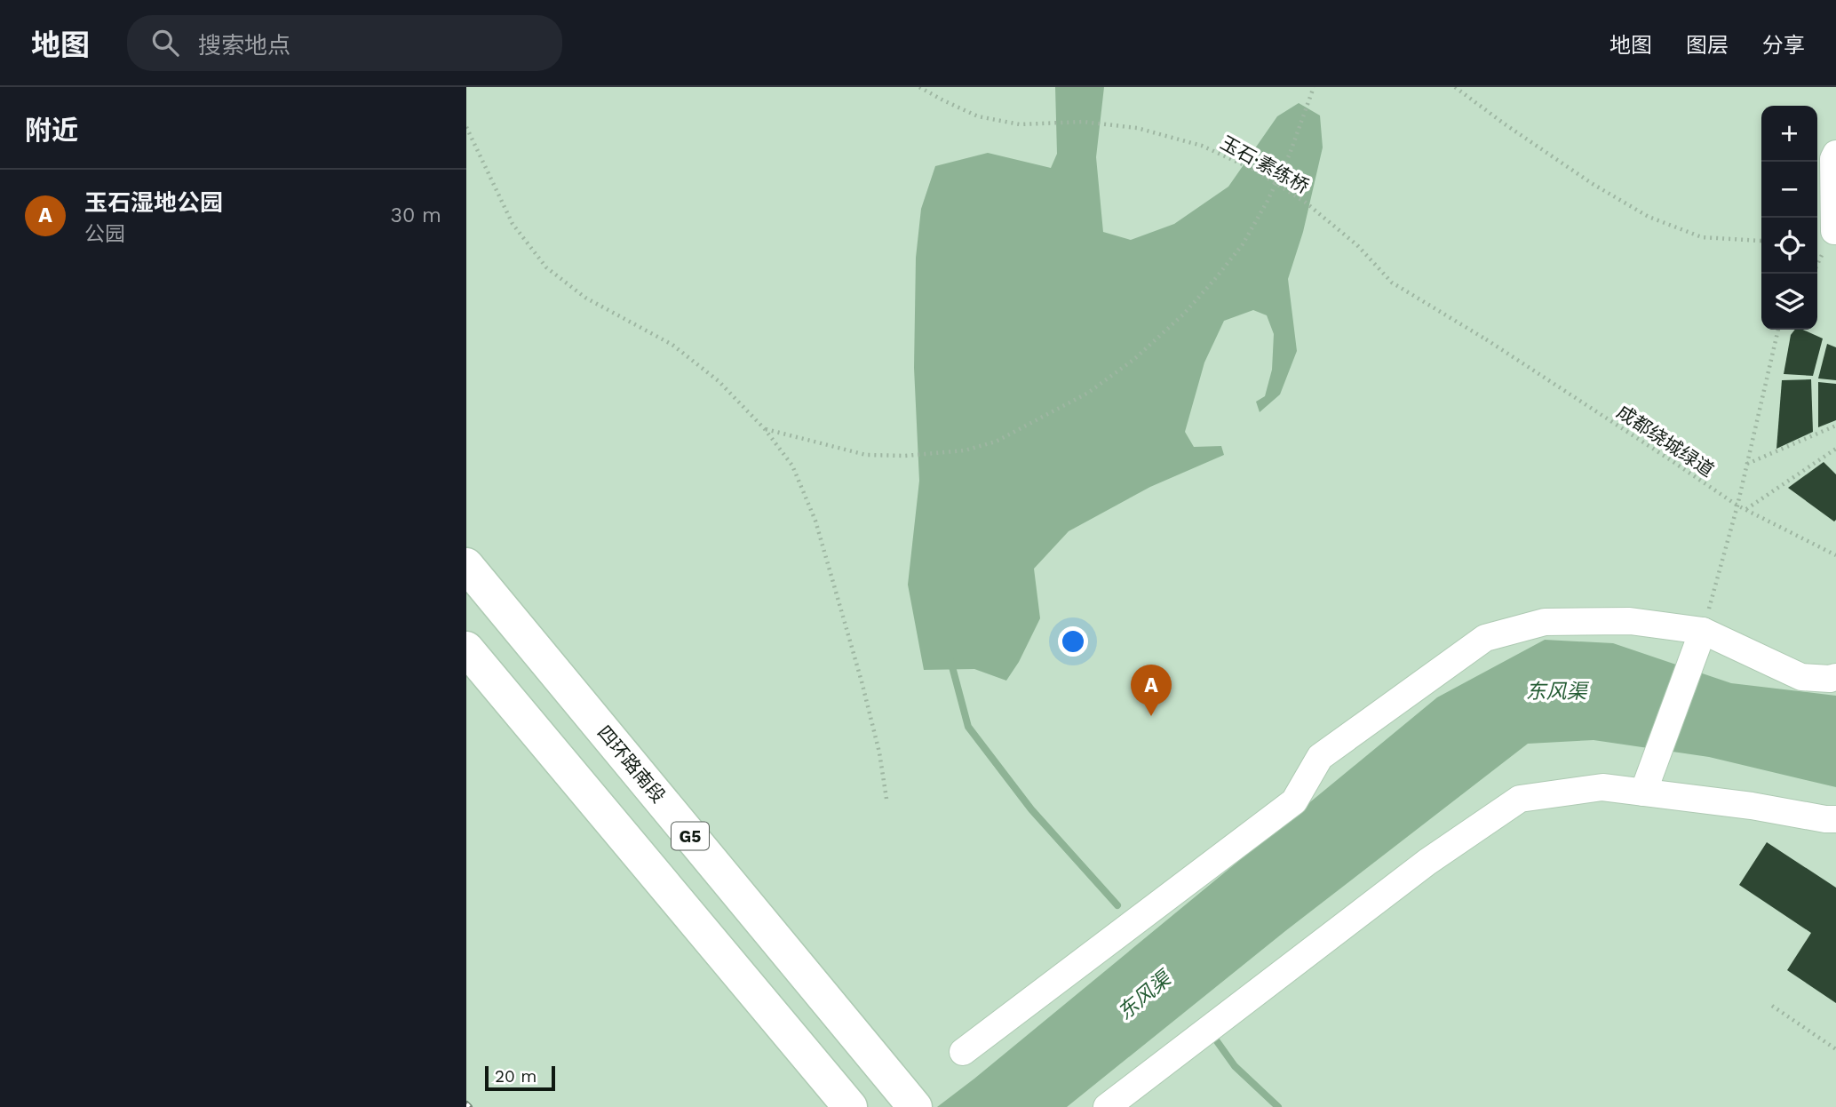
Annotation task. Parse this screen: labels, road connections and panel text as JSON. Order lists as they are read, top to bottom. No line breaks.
{"streets":{"highway":["四环路南段","G5"],"path":["玉石·素练桥","成都绕城绿道"]},"crossings":[["玉石·素练桥","成都绕城绿道"]],"water":["东风渠"],"scale_bar":"20 m","page":{"header":"地图","search":"搜索地点","nav":["地图","图层","分享"],"heading":"附近","map_buttons":["+","−"],"list":[{"mark":"A","name":"玉石湿地公园","note":"公园","value":"30 m"}],"pins":"A","scale":"20 m"}}
